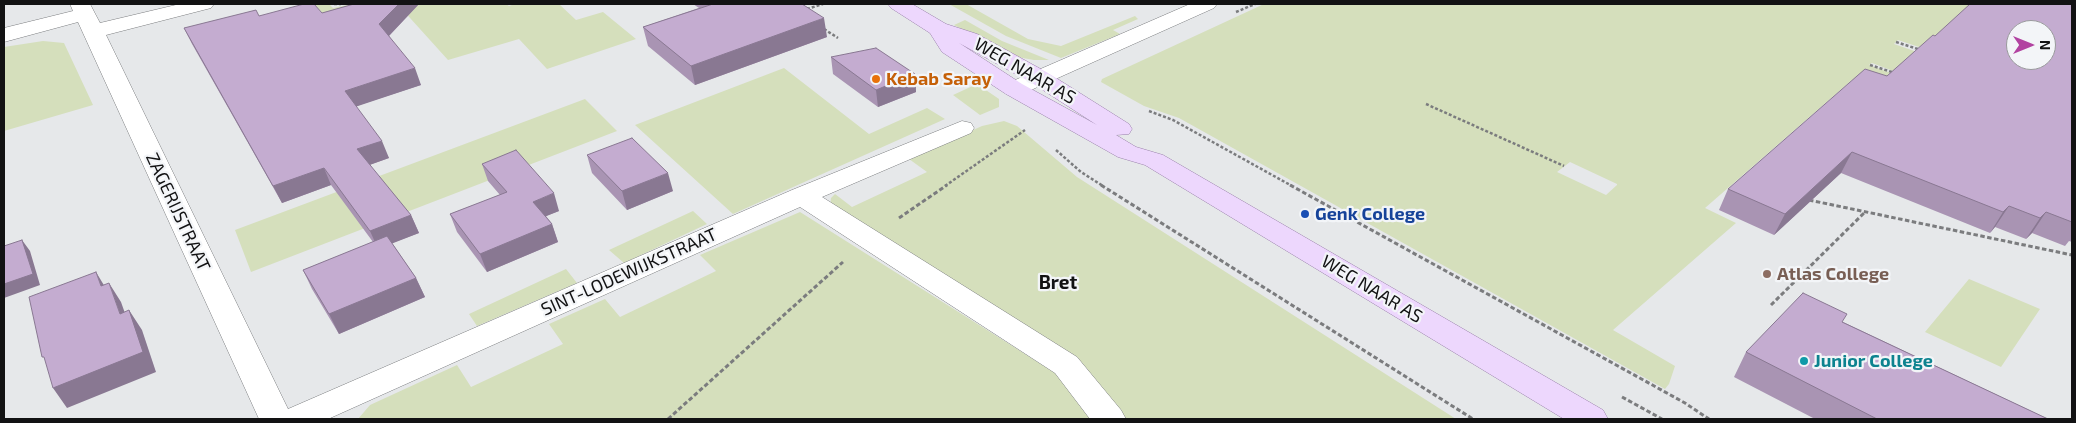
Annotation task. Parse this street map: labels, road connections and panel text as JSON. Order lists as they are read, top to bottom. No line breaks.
{"streets":{"main road":["WEG NAAR AS"],"street":["ZAGERIJSTRAAT","SINT-LODEWIJKSTRAAT"]},"districts":["Bret"],"places":["Kebab Saray","Genk College","Atlas College","Junior College"],"north":"right"}
